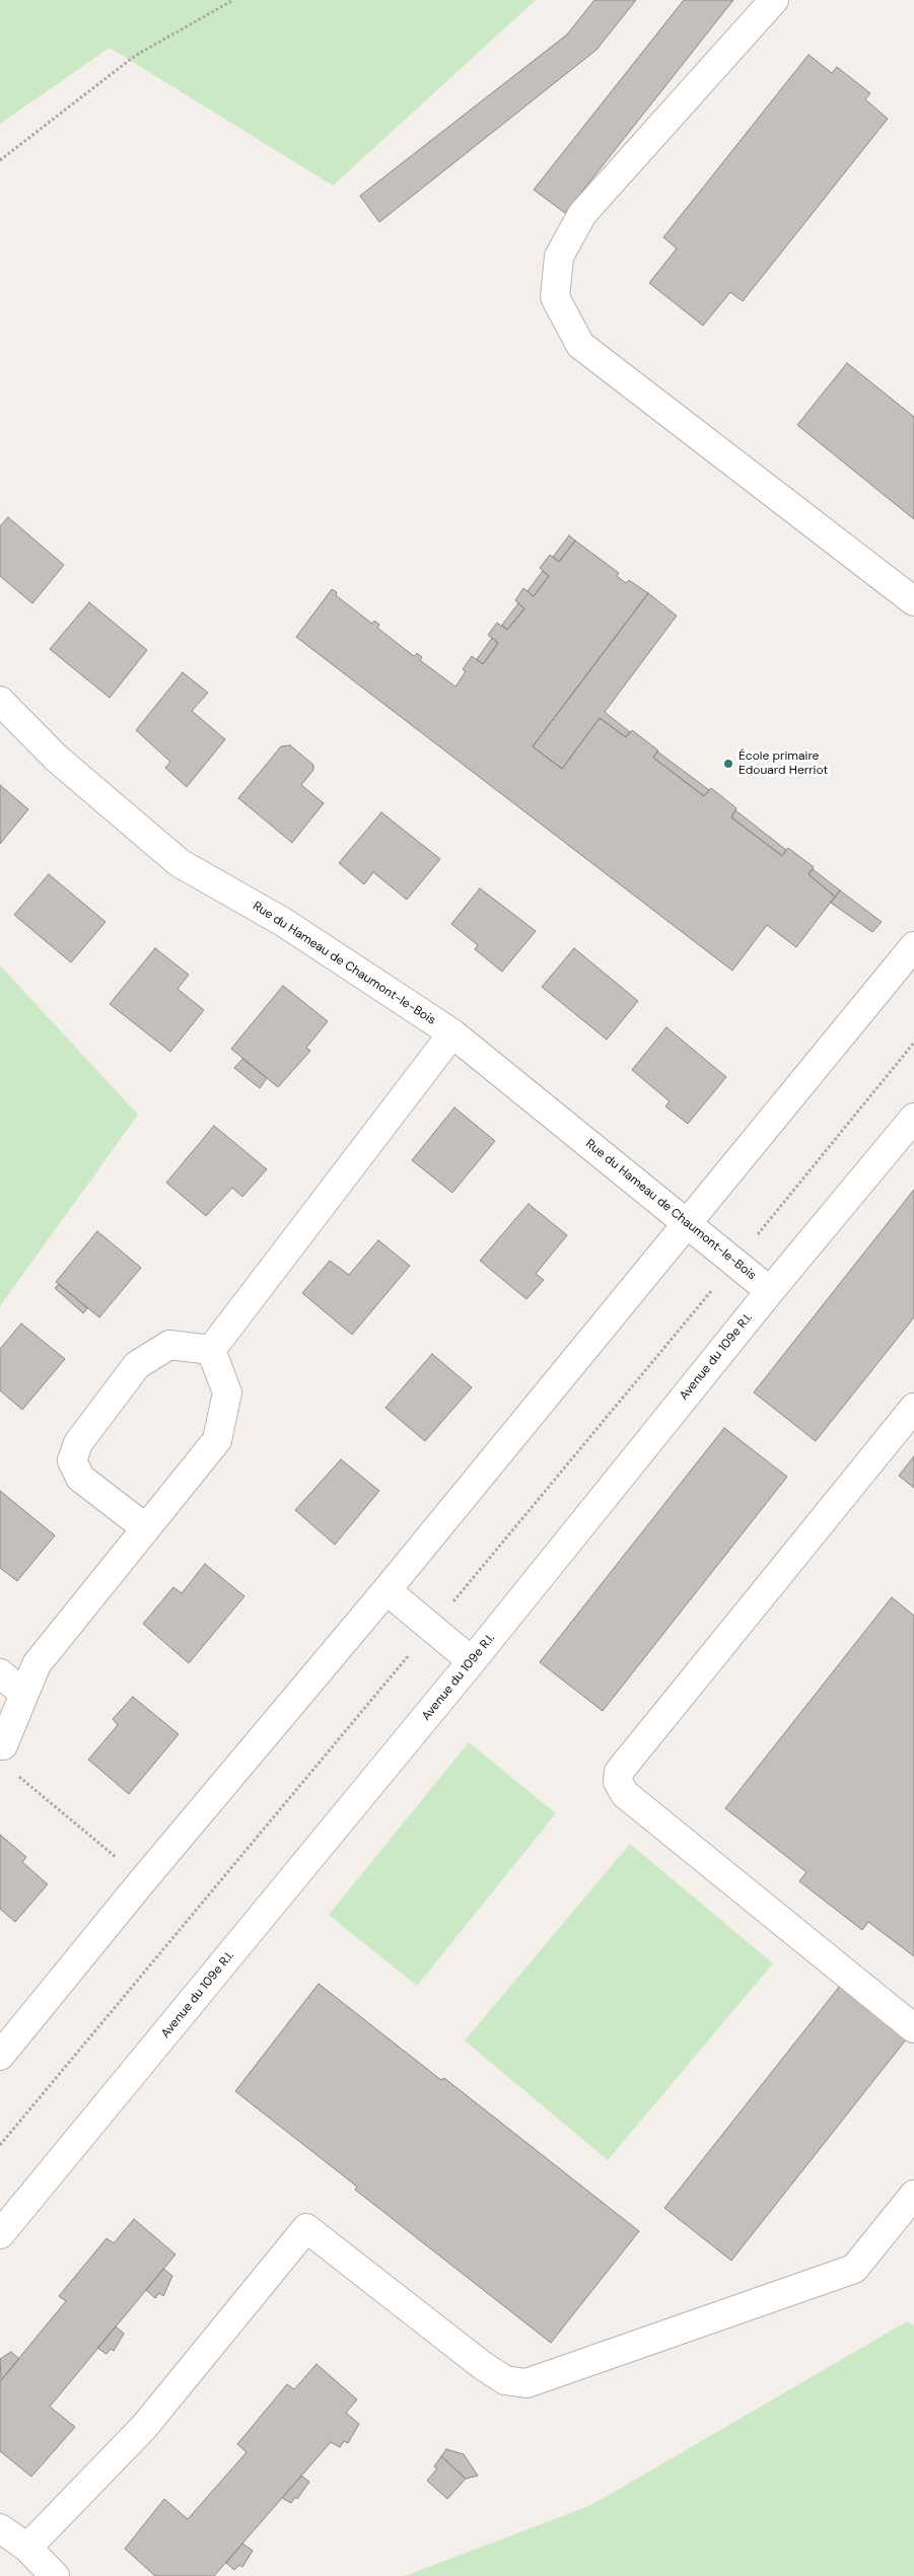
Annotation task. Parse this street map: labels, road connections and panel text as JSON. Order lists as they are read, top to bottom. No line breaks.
{"streets":{"street":["Rue du Hameau de Chaumont-le-Bois","Avenue du 109e R.I."]},"crossings":[["Rue du Hameau de Chaumont-le-Bois","Avenue du 109e R.I."]],"places":["École primaire Edouard Herriot"]}
